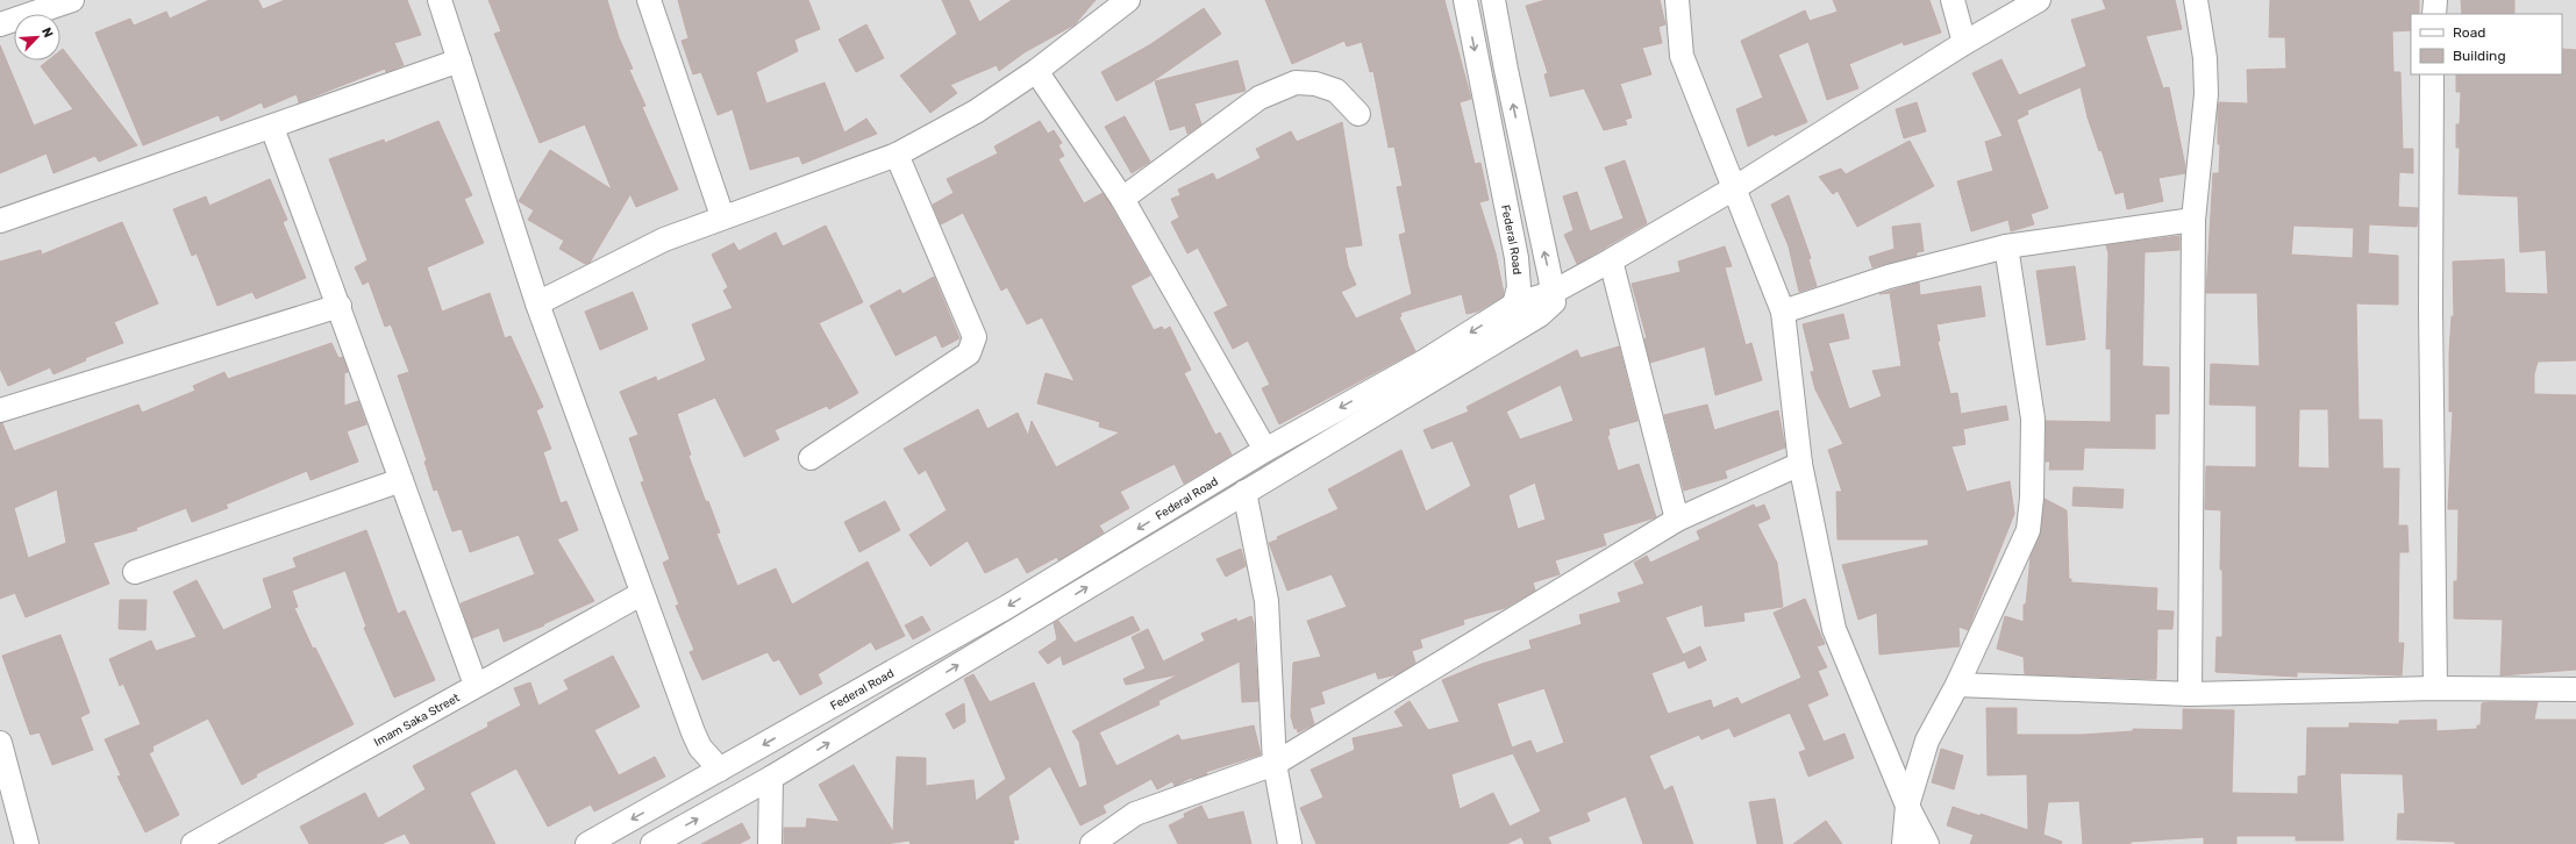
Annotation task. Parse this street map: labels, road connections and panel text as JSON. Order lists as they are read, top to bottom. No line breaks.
{"streets":{"street":["Federal Road","Imam Saka Street"]},"legend":["Road","Building"],"north":"top right"}
